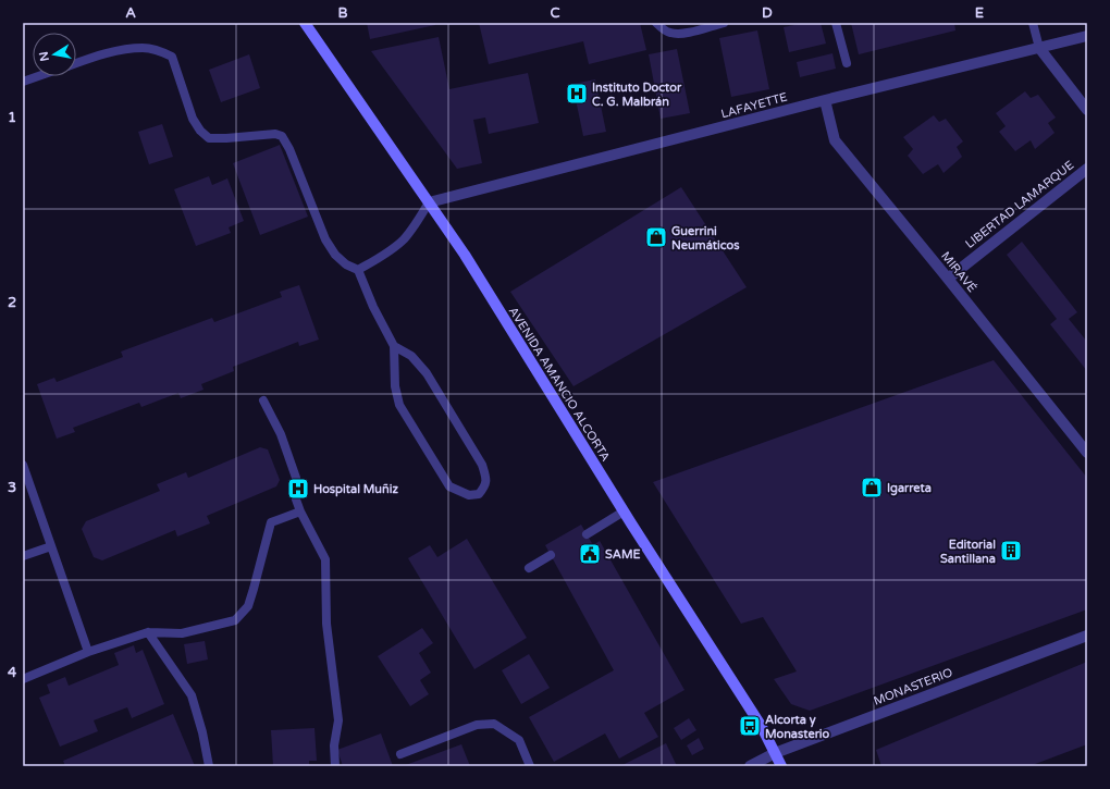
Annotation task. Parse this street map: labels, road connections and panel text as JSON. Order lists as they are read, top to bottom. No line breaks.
{"streets":{"main road":["AVENIDA AMANCIO ALCORTA"],"street":["LAFAYETTE","LIBERTAD LAMARQUE","MIRAVÉ","MONASTERIO"]},"crossings":[["LAFAYETTE","MIRAVÉ"],["LAFAYETTE","AVENIDA AMANCIO ALCORTA"],["LIBERTAD LAMARQUE","MIRAVÉ"],["AVENIDA AMANCIO ALCORTA","MONASTERIO"]],"places":{"hospital":["Instituto Doctor C. G. Malbrán","Hospital Muñiz"],"shop":["Guerrini Neumáticos","Igarreta"],"building":["Editorial Santillana"],"public building":["SAME"],"bus stop":["Alcorta y Monasterio"]},"north":"left","grid":{"columns":["A","B","C","D","E"],"rows":["1","2","3","4"]}}
